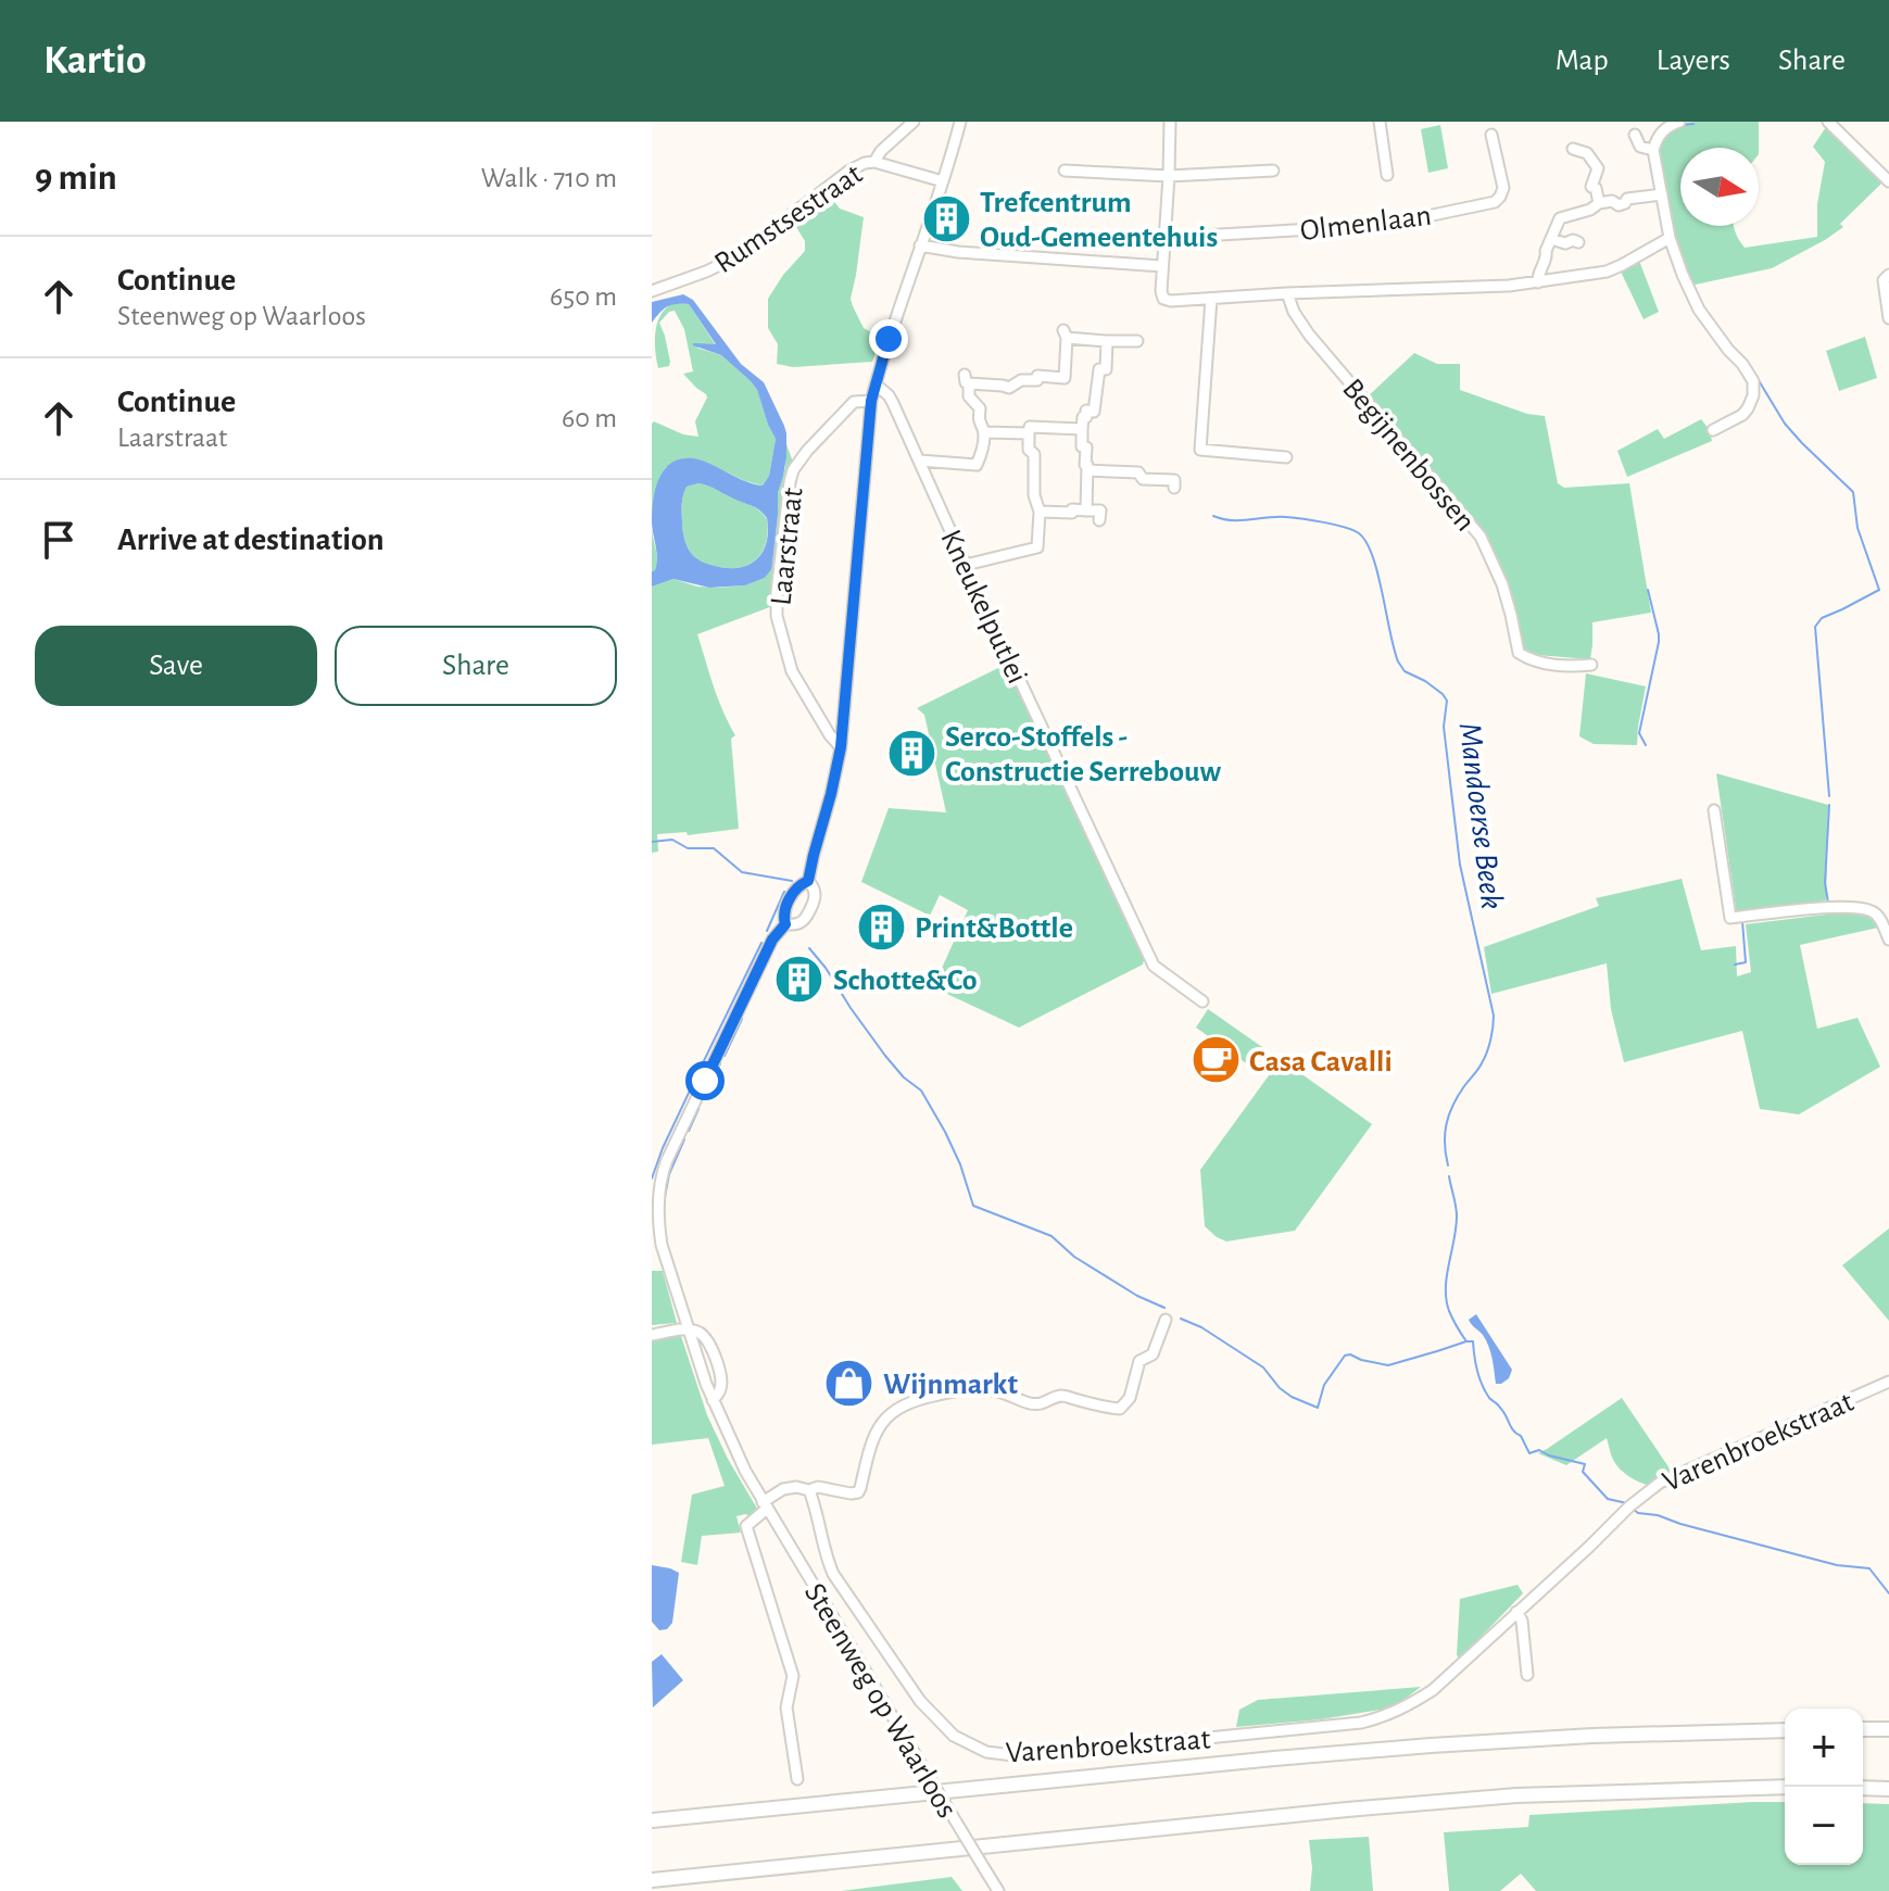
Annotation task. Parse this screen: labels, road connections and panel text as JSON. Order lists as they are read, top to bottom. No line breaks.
{"streets":{"street":["Rumstsestraat","Olmenlaan","Begijnenbossen","Laarstraat","Kneukelputlei","Varenbroekstraat","Steenweg op Waarloos"]},"crossings":[["Laarstraat","Steenweg op Waarloos"]],"water":["Mandoerse Beek"],"places":{"building":["Trefcentrum Oud-Gemeentehuis","Serco-Stoffels - Constructie Serrebouw","Print&Bottle","Schotte&Co"],"cafe":["Casa Cavalli"],"shop":["Wijnmarkt"]},"north":"right","page":{"header":"Kartio","nav":["Map","Layers","Share"],"heading":["9 min","Walk · 710 m"],"list":[["Continue","Steenweg op Waarloos","650 m"],["Continue","Laarstraat","60 m"],"Arrive at destination"],"buttons":["Save","Share"],"map_buttons":["+","−"]}}
